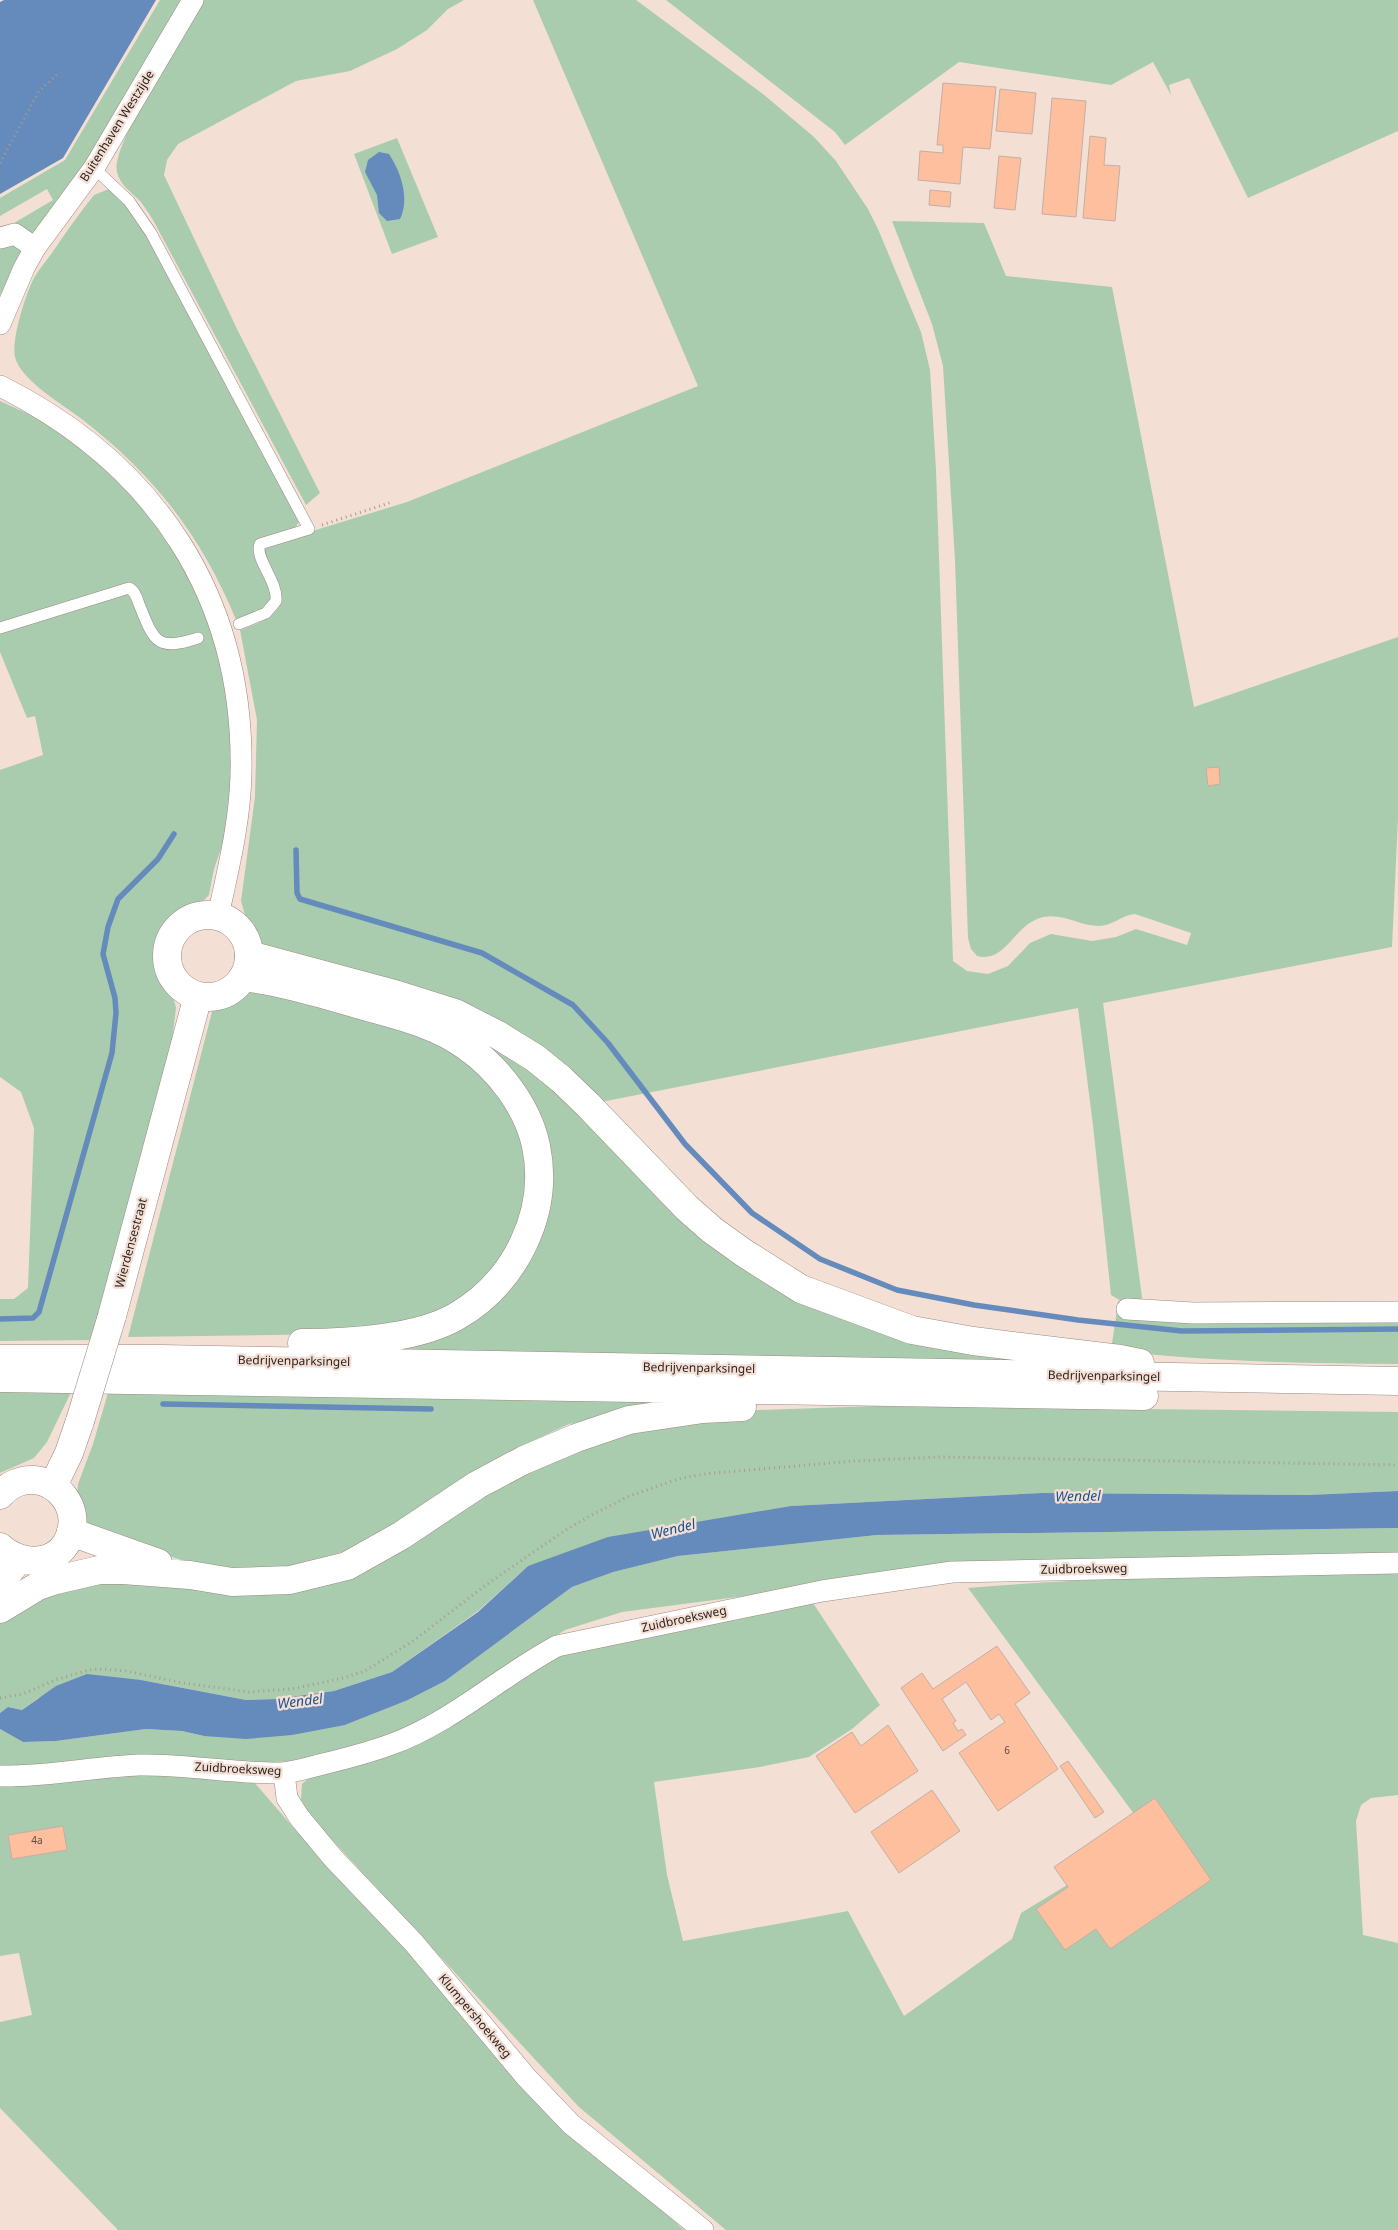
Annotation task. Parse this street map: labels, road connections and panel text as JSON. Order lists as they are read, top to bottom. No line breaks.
{"streets":{"main road":["Wierdensestraat","Bedrijvenparksingel"],"street":["Buitenhaven Westzijde","Zuidbroeksweg","Klumpershoekweg"]},"crossings":[["Zuidbroeksweg","Klumpershoekweg"]],"water":["Wendel"],"house_numbers":["6","4a"]}
